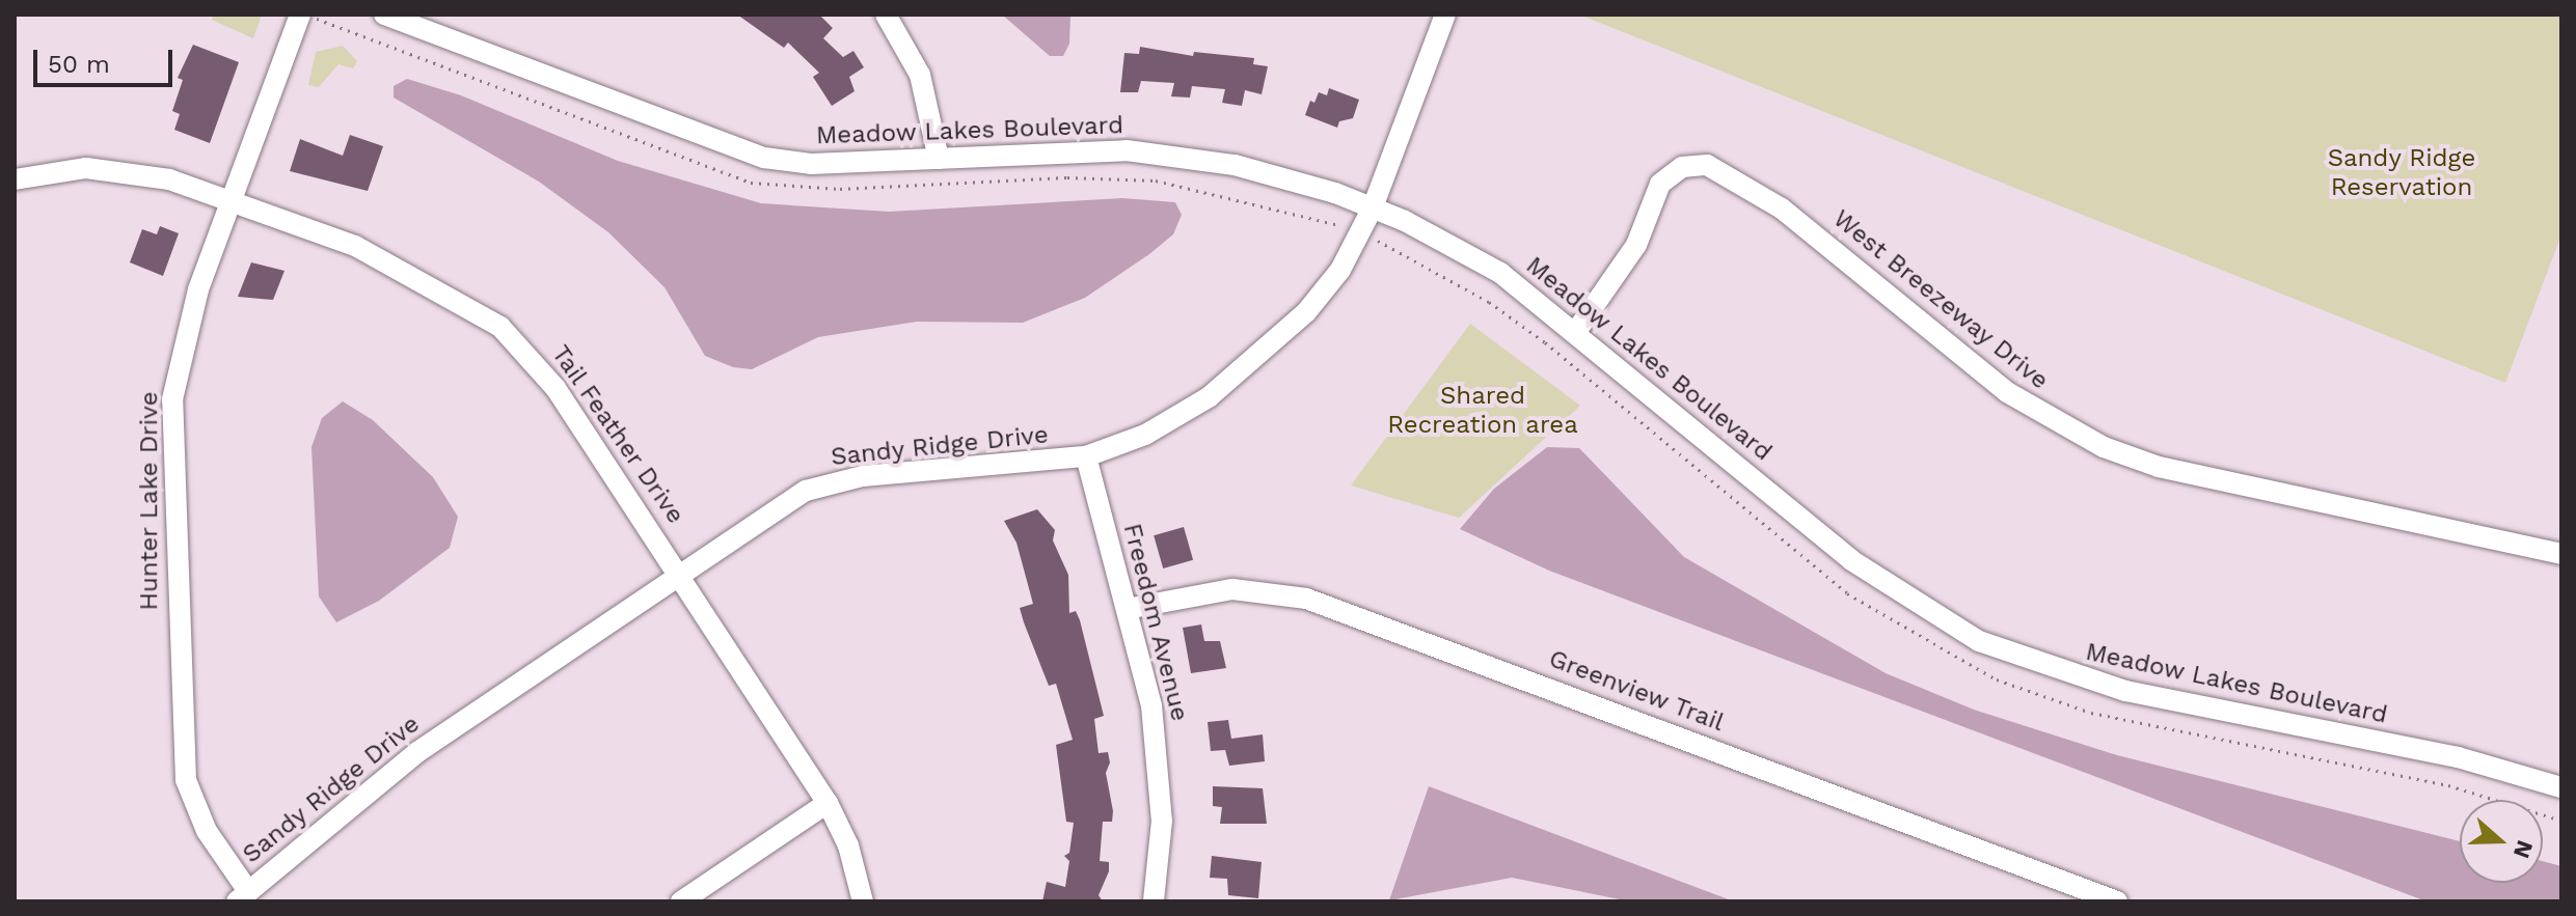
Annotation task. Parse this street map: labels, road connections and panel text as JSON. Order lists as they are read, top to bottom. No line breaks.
{"streets":{"street":["Meadow Lakes Boulevard","West Breezeway Drive","Tail Feather Drive","Sandy Ridge Drive","Hunter Lake Drive","Freedom Avenue","Greenview Trail"]},"crossings":[["Meadow Lakes Boulevard","West Breezeway Drive"],["Meadow Lakes Boulevard","Sandy Ridge Drive"],["Tail Feather Drive","Sandy Ridge Drive"],["Tail Feather Drive","Hunter Lake Drive"],["Sandy Ridge Drive","Hunter Lake Drive"],["Sandy Ridge Drive","Freedom Avenue"],["Freedom Avenue","Greenview Trail"]],"parks":["Sandy Ridge Reservation","Shared Recreation area"],"scale_bar":"50 m","north":"right"}
